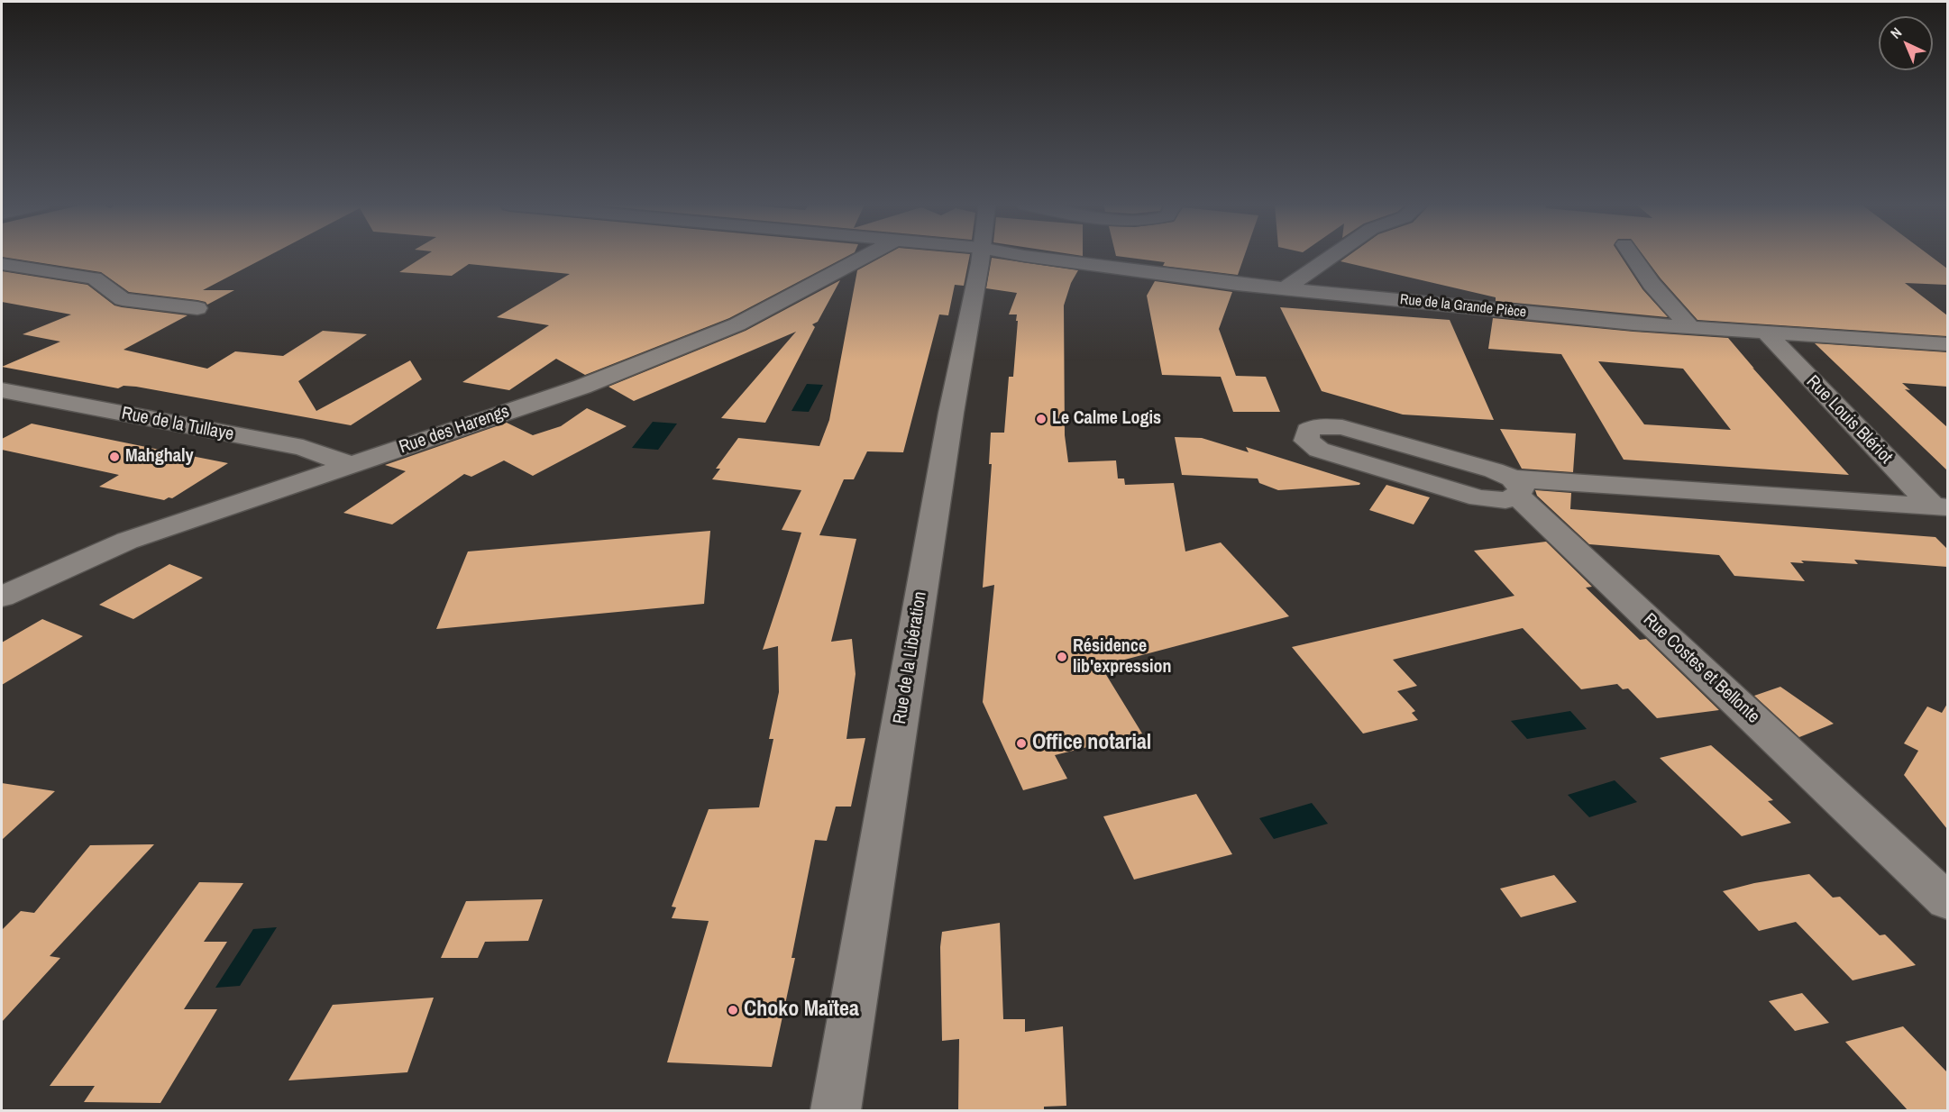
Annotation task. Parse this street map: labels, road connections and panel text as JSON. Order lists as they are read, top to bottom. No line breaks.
{"streets":{"street":["Rue de la Grande Pièce","Rue Louis Blériot","Rue de la Tullaye","Rue des Harengs","Rue de la Libération","Rue Costes et Bellonte"]},"crossings":[["Rue de la Grande Pièce","Rue Louis Blériot"],["Rue Louis Blériot","Rue Costes et Bellonte"],["Rue de la Tullaye","Rue des Harengs"]],"places":["Le Calme Logis","Mahghaly","Résidence lib'expression","Office notarial","Choko Maïtea"],"north":"top left"}
